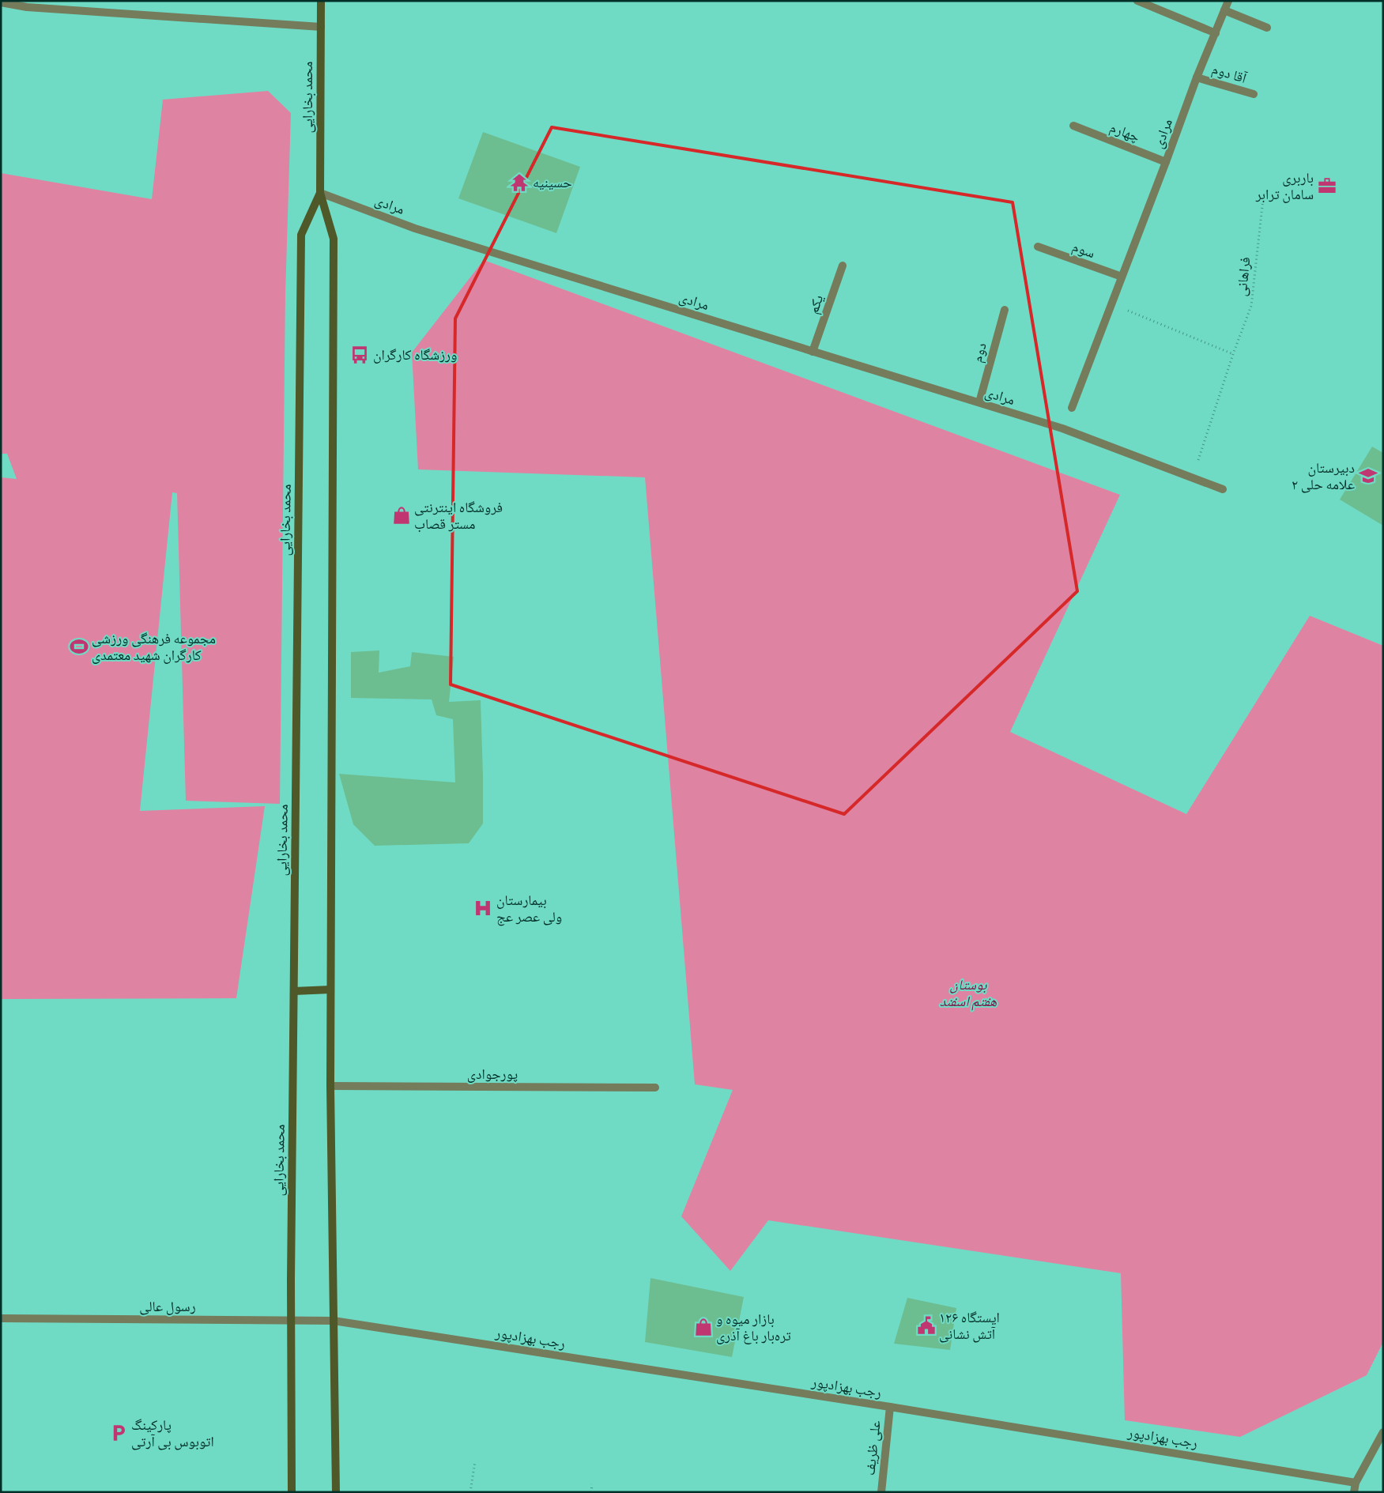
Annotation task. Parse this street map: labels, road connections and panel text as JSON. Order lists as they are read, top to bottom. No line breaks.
{"streets":{"main road":["محمد بخارایی"],"street":["آقا دوم","چهارم","مرادی","سوم","یکم","دوم","پورجوادی","رسول عالی","رجب بهزادپور","علی ظریف"],"path":["فراهانی"]},"crossings":[["آقا دوم","مرادی"],["محمد بخارایی","مرادی"],["محمد بخارایی","پورجوادی"],["محمد بخارایی","رسول عالی"],["محمد بخارایی","رجب بهزادپور"],["چهارم","مرادی"],["مرادی","سوم"],["مرادی","فراهانی"],["مرادی","یکم"],["مرادی","دوم"],["رسول عالی","رجب بهزادپور"],["رجب بهزادپور","علی ظریف"]],"parks":["بوستان هفتم اسفند"],"places":{"temple":["حسینیه"],"office":["باربری سامان ترابر"],"bus stop":["ورزشگاه کارگران"],"school or university":["دبیرستان علامه حلی ۲"],"shop":["فروشگاه اینترنتی مستر قصاب","بازار میوه و تره‌بار باغ آذری"],"sports":["مجموعه فرهنگی ورزشی کارگران شهید معتمدی"],"hospital":["بیمارستان ولی عصر عج"],"public building":["ایستگاه ۱۲۶ آتش نشانی"],"parking":["پارکینگ اتوبوس بی آرتی"]}}
